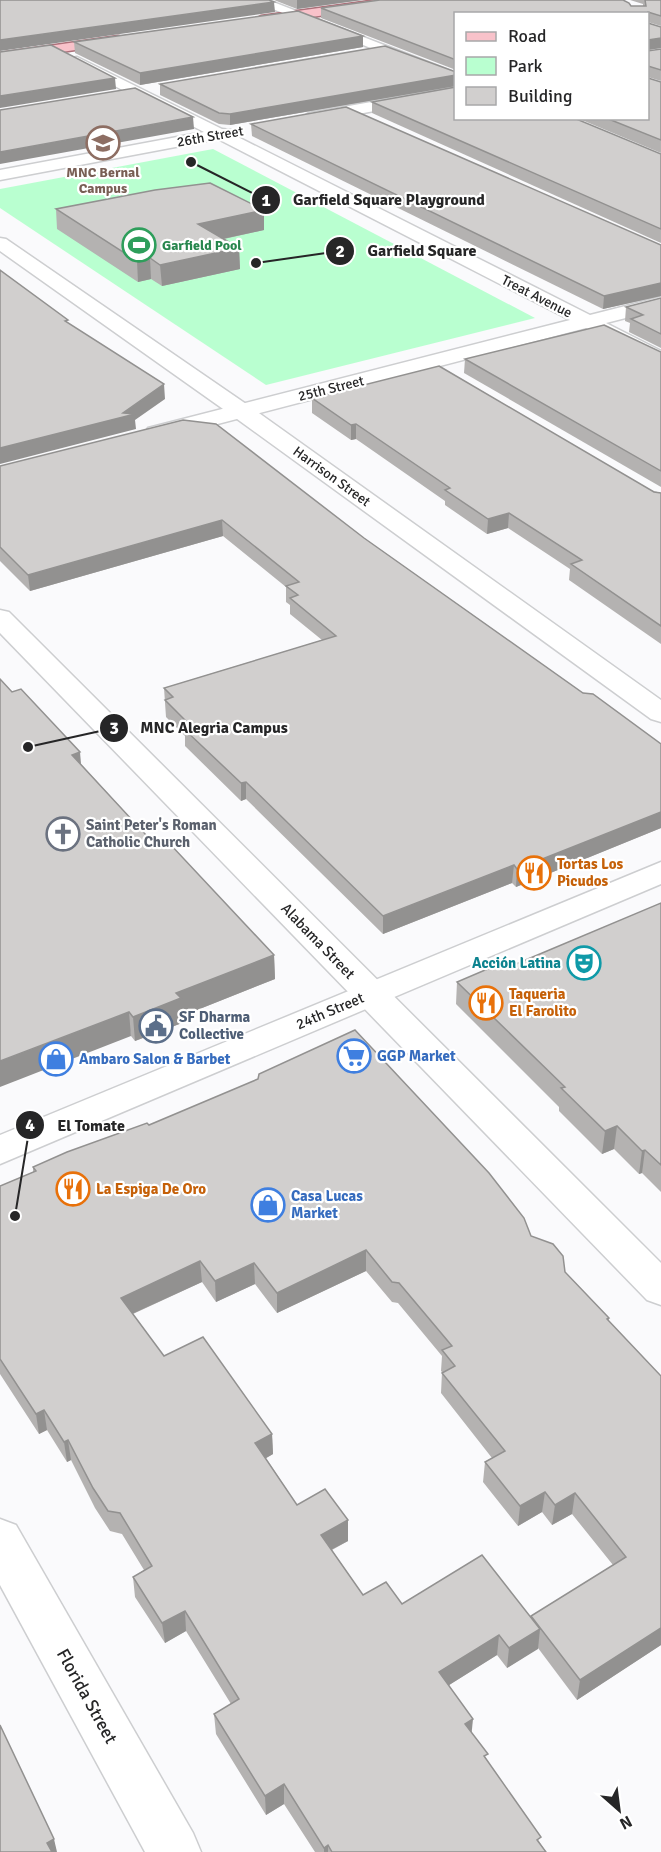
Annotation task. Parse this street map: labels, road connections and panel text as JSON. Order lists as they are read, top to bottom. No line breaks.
{"streets":{"street":["26th Street","Treat Avenue","25th Street","Harrison Street","Alabama Street","24th Street","Florida Street"]},"crossings":[["26th Street","Treat Avenue"],["Treat Avenue","25th Street"],["25th Street","Harrison Street"],["Alabama Street","24th Street"]],"places":{"school or university":["MNC Bernal Campus"],"other":["Garfield Square Playground","Garfield Square","MNC Alegria Campus","El Tomate"],"sports":["Garfield Pool"],"church":["Saint Peter's Roman Catholic Church"],"restaurant":["Tortas Los Picudos","Taqueria El Farolito","La Espiga De Oro"],"theatre":["Acción Latina"],"public building":["SF Dharma Collective"],"supermarket":["GGP Market"],"shop":["Ambaro Salon & Barbet","Casa Lucas Market"]},"legend":["Road","Park","Building"],"north":"bottom right"}
